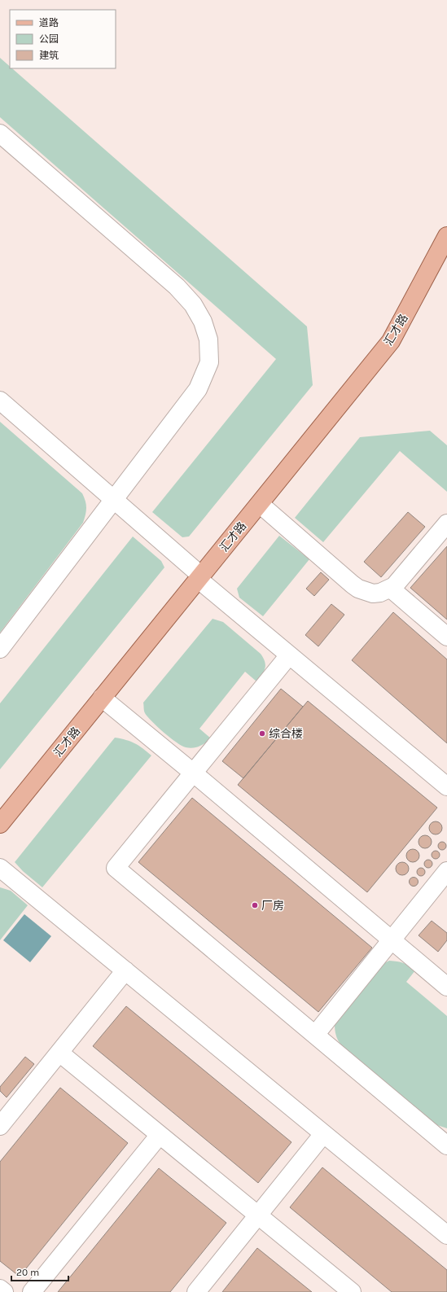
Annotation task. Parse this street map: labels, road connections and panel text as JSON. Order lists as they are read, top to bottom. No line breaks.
{"streets":{"main road":["汇才路"]},"places":["综合楼","厂房"],"legend":["道路","公园","建筑"],"scale_bar":"20 m"}
